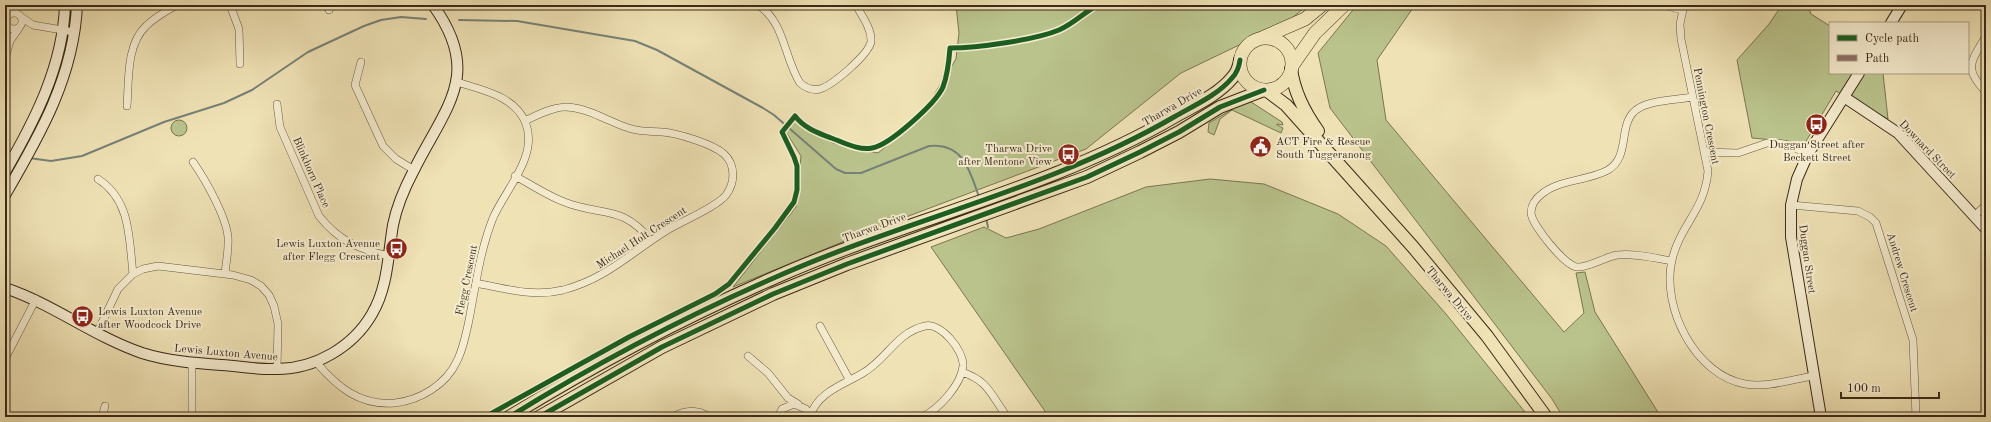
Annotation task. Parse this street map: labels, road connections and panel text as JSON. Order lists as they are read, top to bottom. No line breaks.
{"streets":{"main road":["Tharwa Drive"],"street":["Pennington Crescent","Downard Street","Blinkhorn Place","Michael Holt Crescent","Duggan Street","Andrew Crescent","Flegg Crescent","Lewis Luxton Avenue"]},"crossings":[["Pennington Crescent","Duggan Street"],["Downard Street","Duggan Street"],["Blinkhorn Place","Lewis Luxton Avenue"],["Michael Holt Crescent","Flegg Crescent"],["Duggan Street","Andrew Crescent"],["Flegg Crescent","Lewis Luxton Avenue"]],"places":{"bus stop":["Duggan Street after Beckett Street","Tharwa Drive after Mentone View","Lewis Luxton Avenue after Flegg Crescent","Lewis Luxton Avenue after Woodcock Drive"],"public building":["ACT Fire & Rescue South Tuggeranong"]},"legend":["Cycle path","Path"],"scale_bar":"100 m"}
